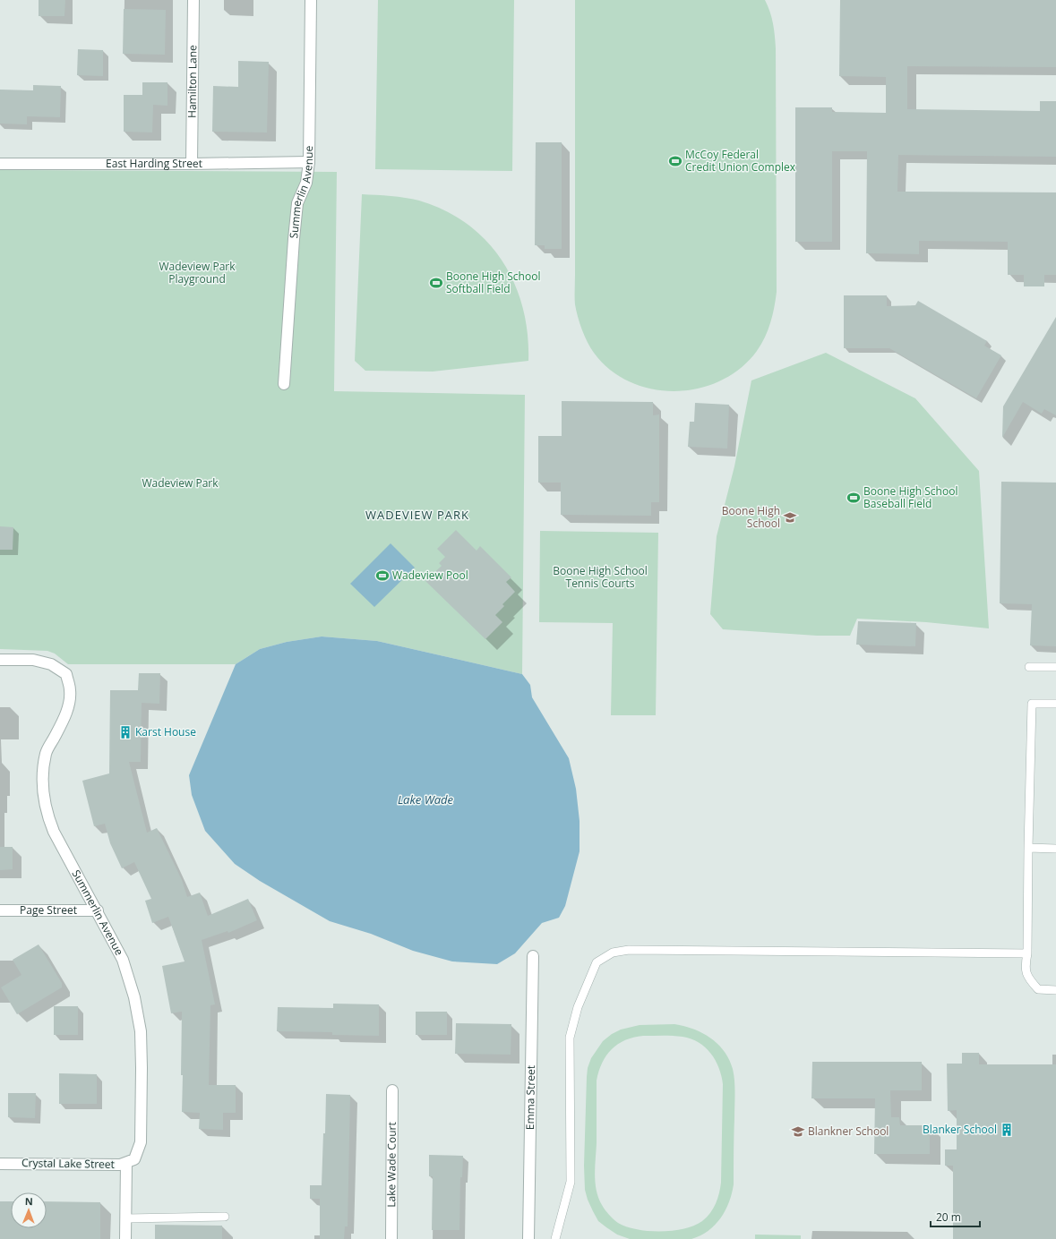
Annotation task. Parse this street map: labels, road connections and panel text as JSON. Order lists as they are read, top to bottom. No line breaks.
{"streets":{"street":["Hamilton Lane","East Harding Street","Summerlin Avenue","Page Street","Emma Street","Crystal Lake Street","Lake Wade Court"]},"crossings":[["Hamilton Lane","East Harding Street"],["East Harding Street","Summerlin Avenue"],["Summerlin Avenue","Page Street"],["Summerlin Avenue","Crystal Lake Street"]],"districts":["WADEVIEW PARK"],"water":["Lake Wade"],"parks":["Wadeview Park Playground","Wadeview Park","Boone High School Tennis Courts"],"places":{"sports":["McCoy Federal Credit Union Complex","Boone High School Softball Field","Boone High School Baseball Field","Wadeview Pool"],"school or university":["Boone High School","Blankner School"],"building":["Karst House","Blanker School"]},"scale_bar":"20 m","north":"top"}
